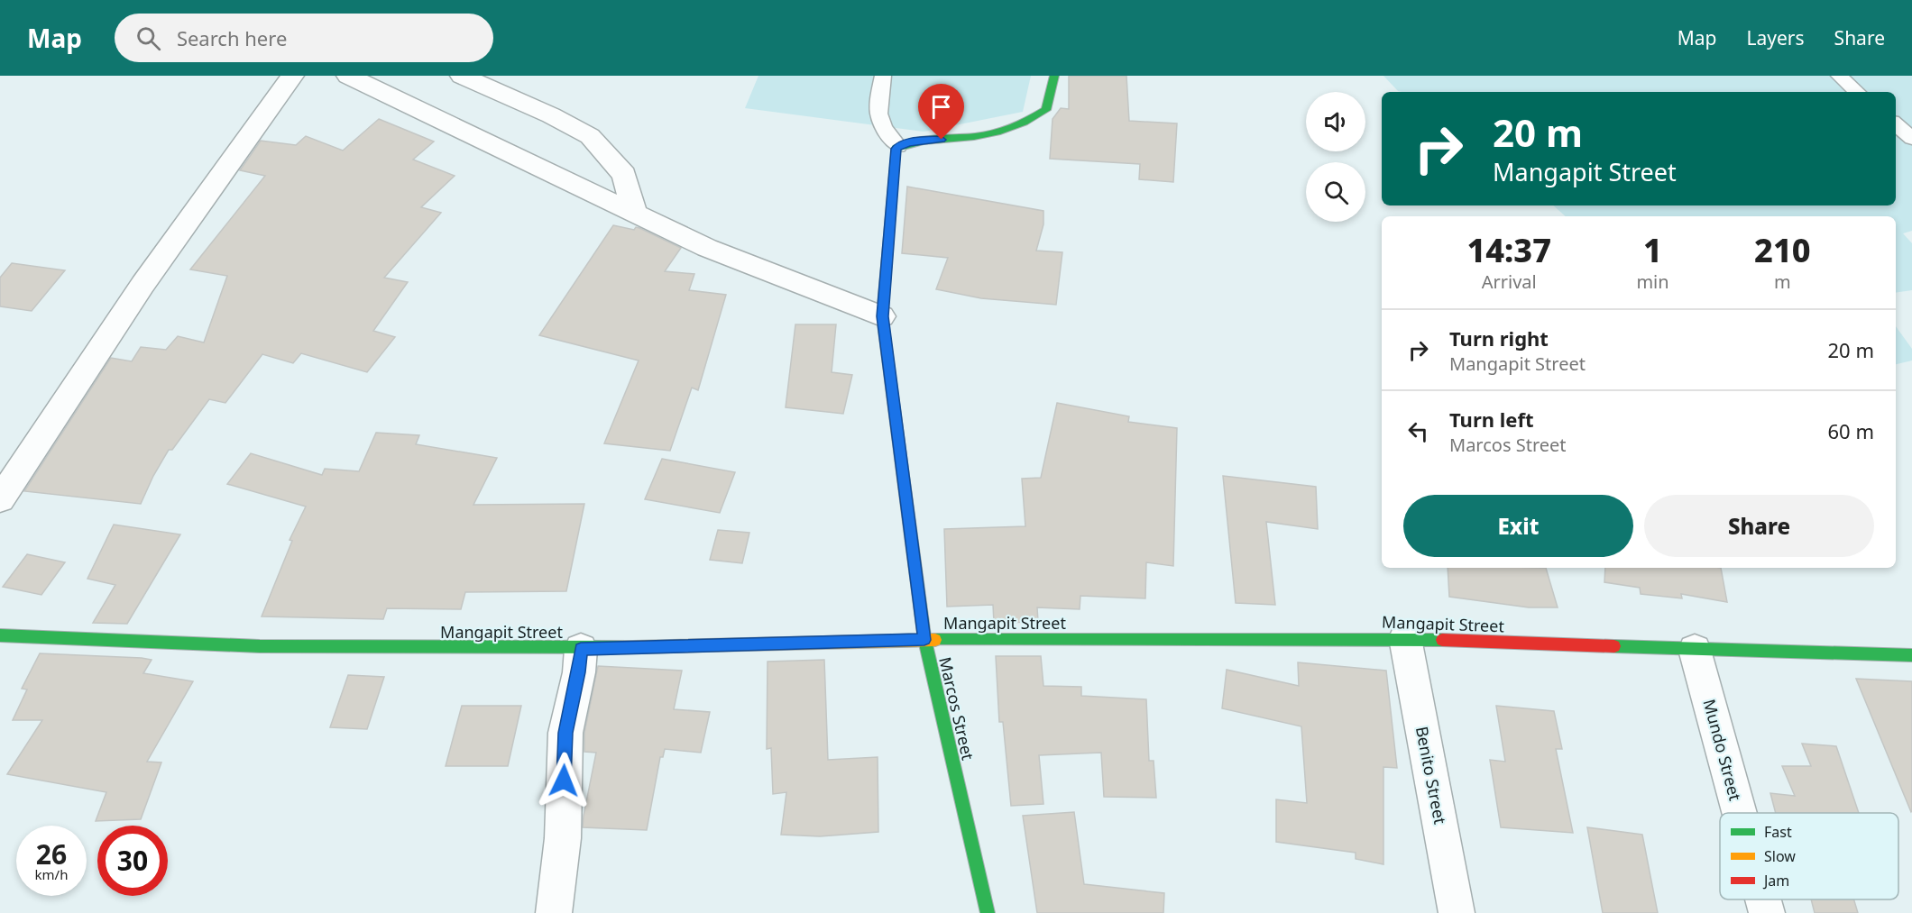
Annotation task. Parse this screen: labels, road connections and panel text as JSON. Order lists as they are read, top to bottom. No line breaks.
{"streets":{"street":["Mangapit Street","Marcos Street","Mundo Street","Benito Street"]},"crossings":[["Mangapit Street","Marcos Street"],["Mangapit Street","Mundo Street"],["Mangapit Street","Benito Street"]],"legend":["Fast","Slow","Jam"],"page":{"header":"Map","search":"Search here","nav":["Map","Layers","Share"],"turn":["20 m","Mangapit Street"],"eta":["14:37","Arrival","1","min","210","m"],"list":[{"name":"Turn right","note":"Mangapit Street","value":"20 m"},{"name":"Turn left","note":"Marcos Street","value":"60 m"}],"buttons":["Exit","Share"],"speed":"26 km/h","limit":"30"}}
